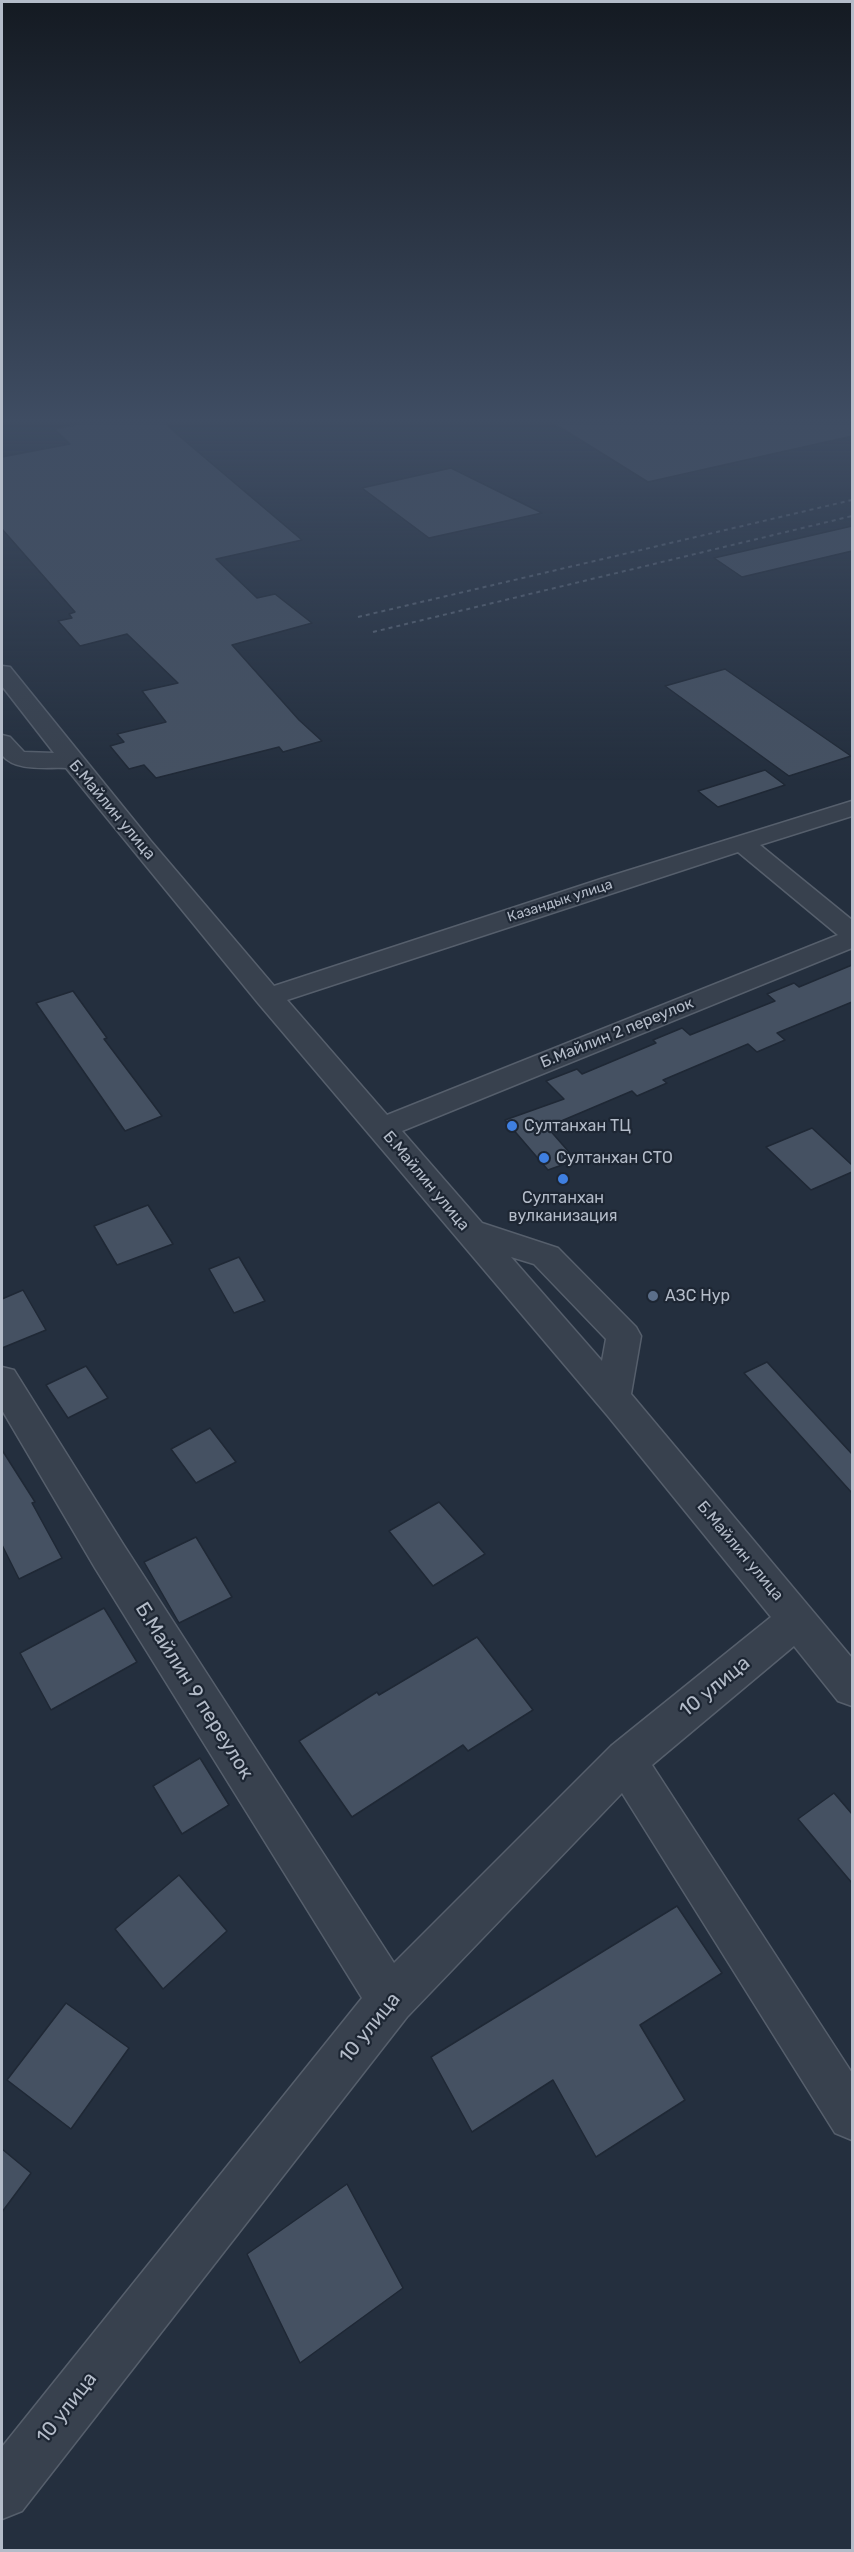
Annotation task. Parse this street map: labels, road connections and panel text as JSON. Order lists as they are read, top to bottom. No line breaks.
{"streets":{"street":["Б.Майлин улица","Казандык улица","Б.Майлин 2 переулок","10 улица","Б.Майлин 9 переулок"]},"crossings":[["Б.Майлин улица","Казандык улица"],["Б.Майлин улица","Б.Майлин 2 переулок"],["Б.Майлин улица","10 улица"],["10 улица","Б.Майлин 9 переулок"]],"places":["Султанхан ТЦ","Султанхан СТО","Султанхан вулканизация","АЗС Нур"]}
